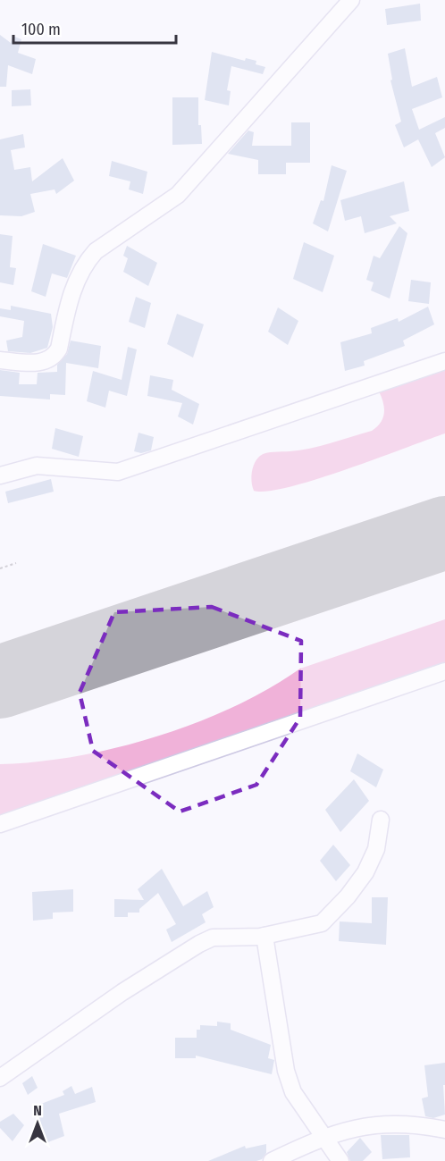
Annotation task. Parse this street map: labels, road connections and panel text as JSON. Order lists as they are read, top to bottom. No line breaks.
{"scale_bar":"100 m","north":"top"}
